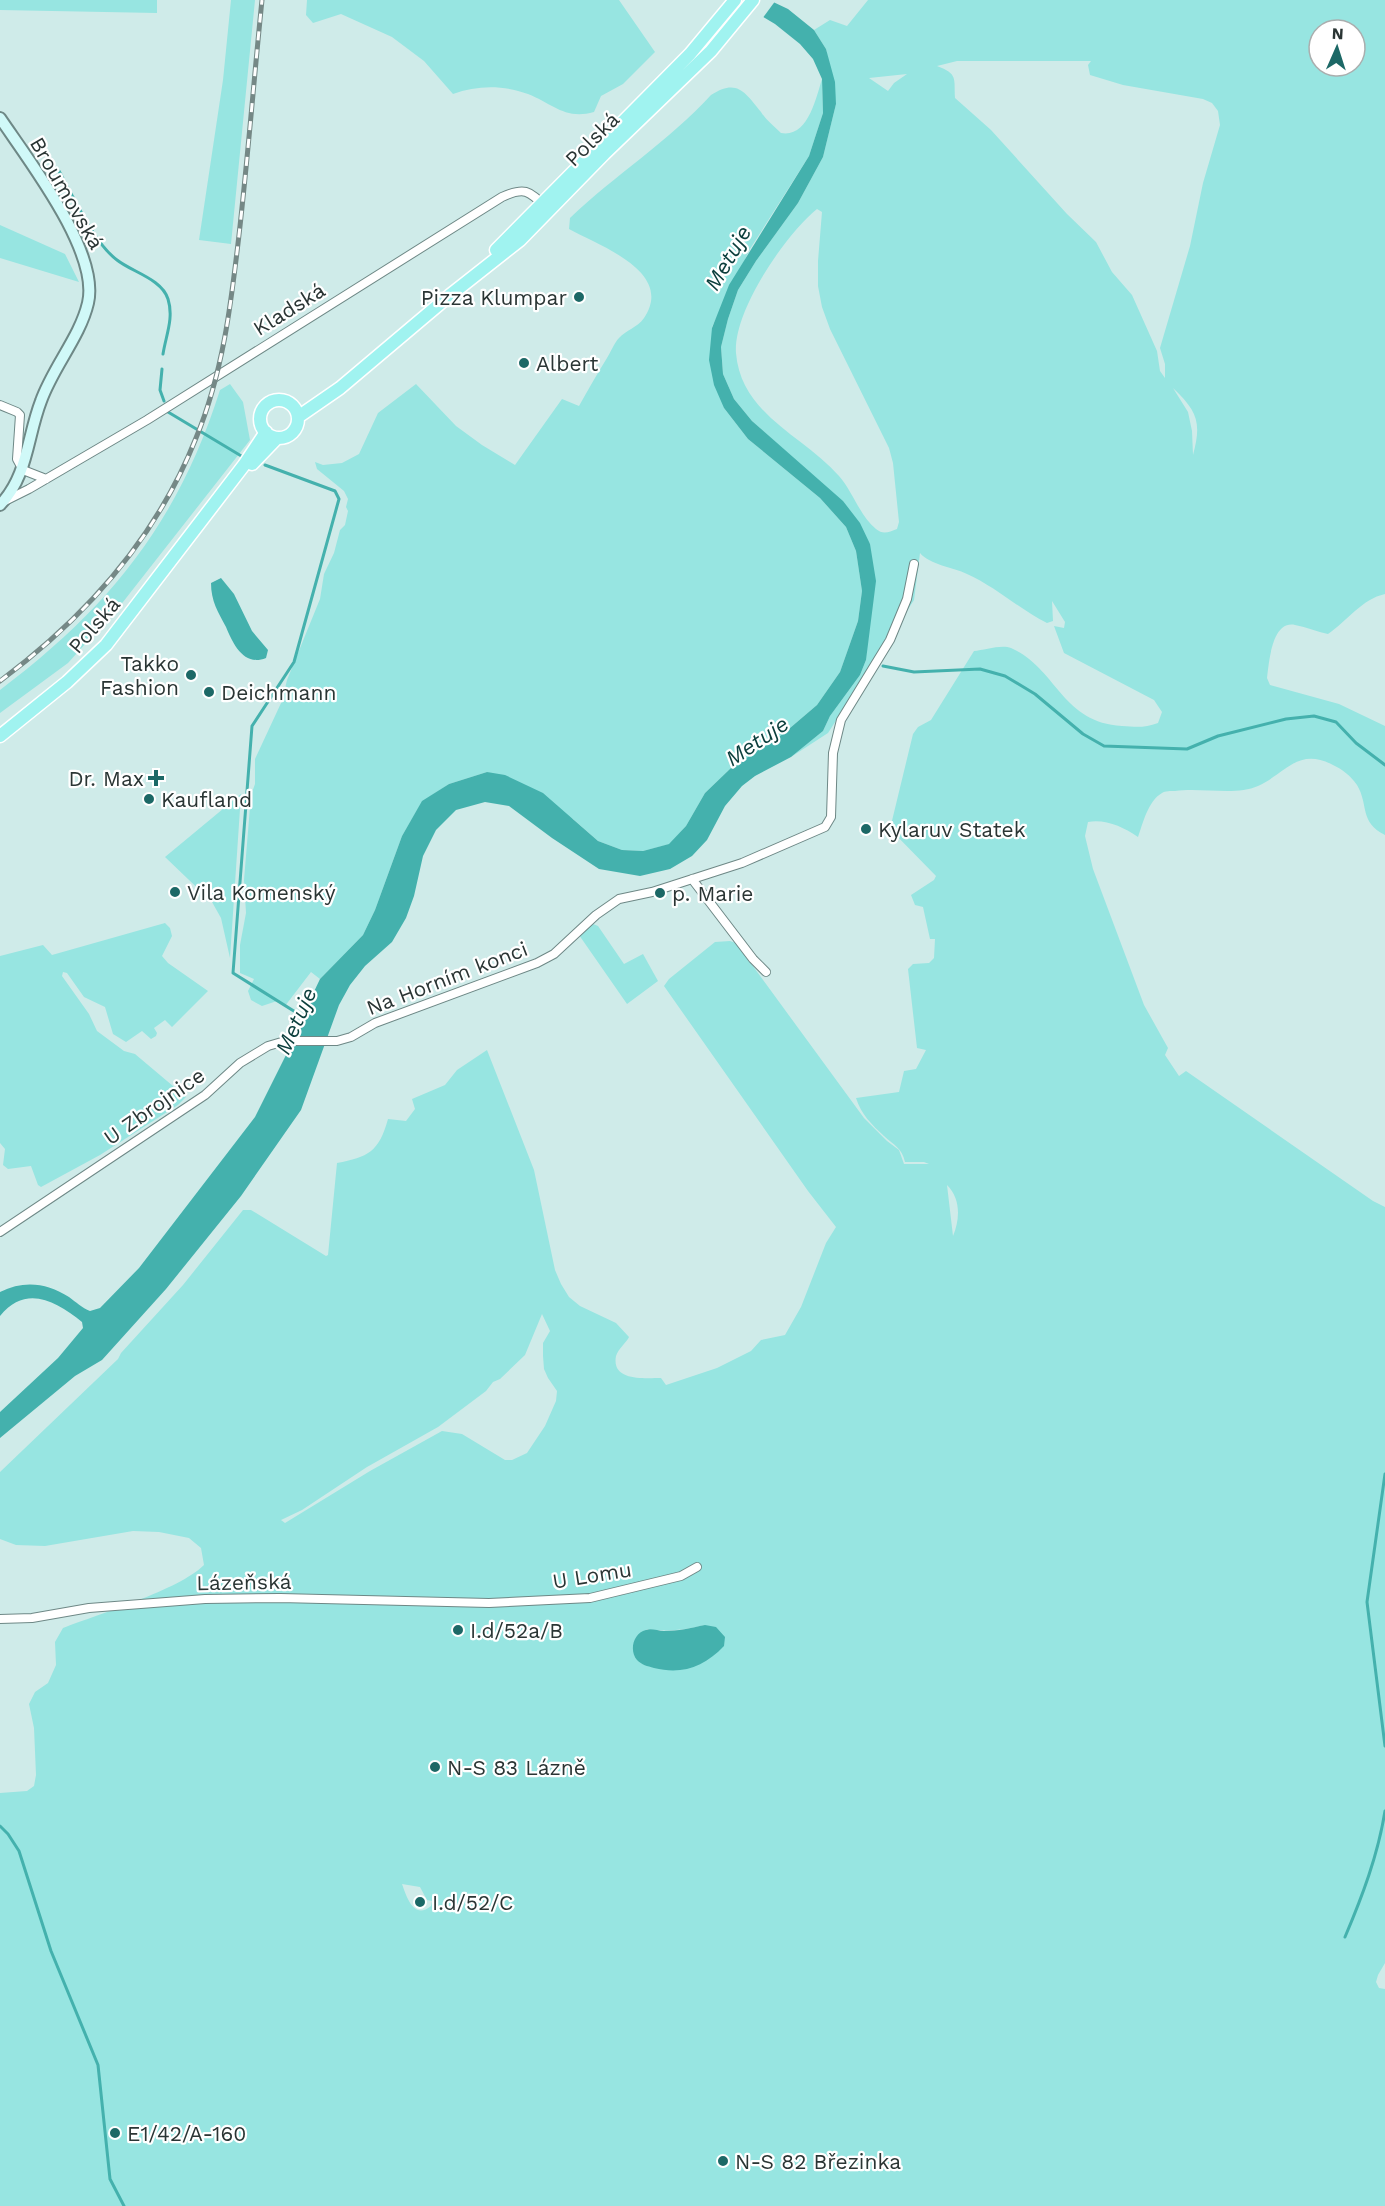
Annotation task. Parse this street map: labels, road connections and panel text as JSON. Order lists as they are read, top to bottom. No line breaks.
{"streets":{"main road":["Polská","Broumovská","Kladská"],"street":["Na Horním konci","U Zbrojnice","U Lomu","Lázeňská"]},"crossings":[["Polská","Kladská"],["Broumovská","Kladská"],["Na Horním konci","U Zbrojnice"],["U Lomu","Lázeňská"]],"water":["Metuje"],"places":{"other":["Pizza Klumpar","Albert","Takko Fashion","Deichmann","Kaufland","Kylaruv Statek","Vila Komenský","p. Marie","I.d/52a/B","N-S 83 Lázně","I.d/52/C","E1/42/A-160","N-S 82 Březinka"],"health":["Dr. Max"]},"north":"top"}
